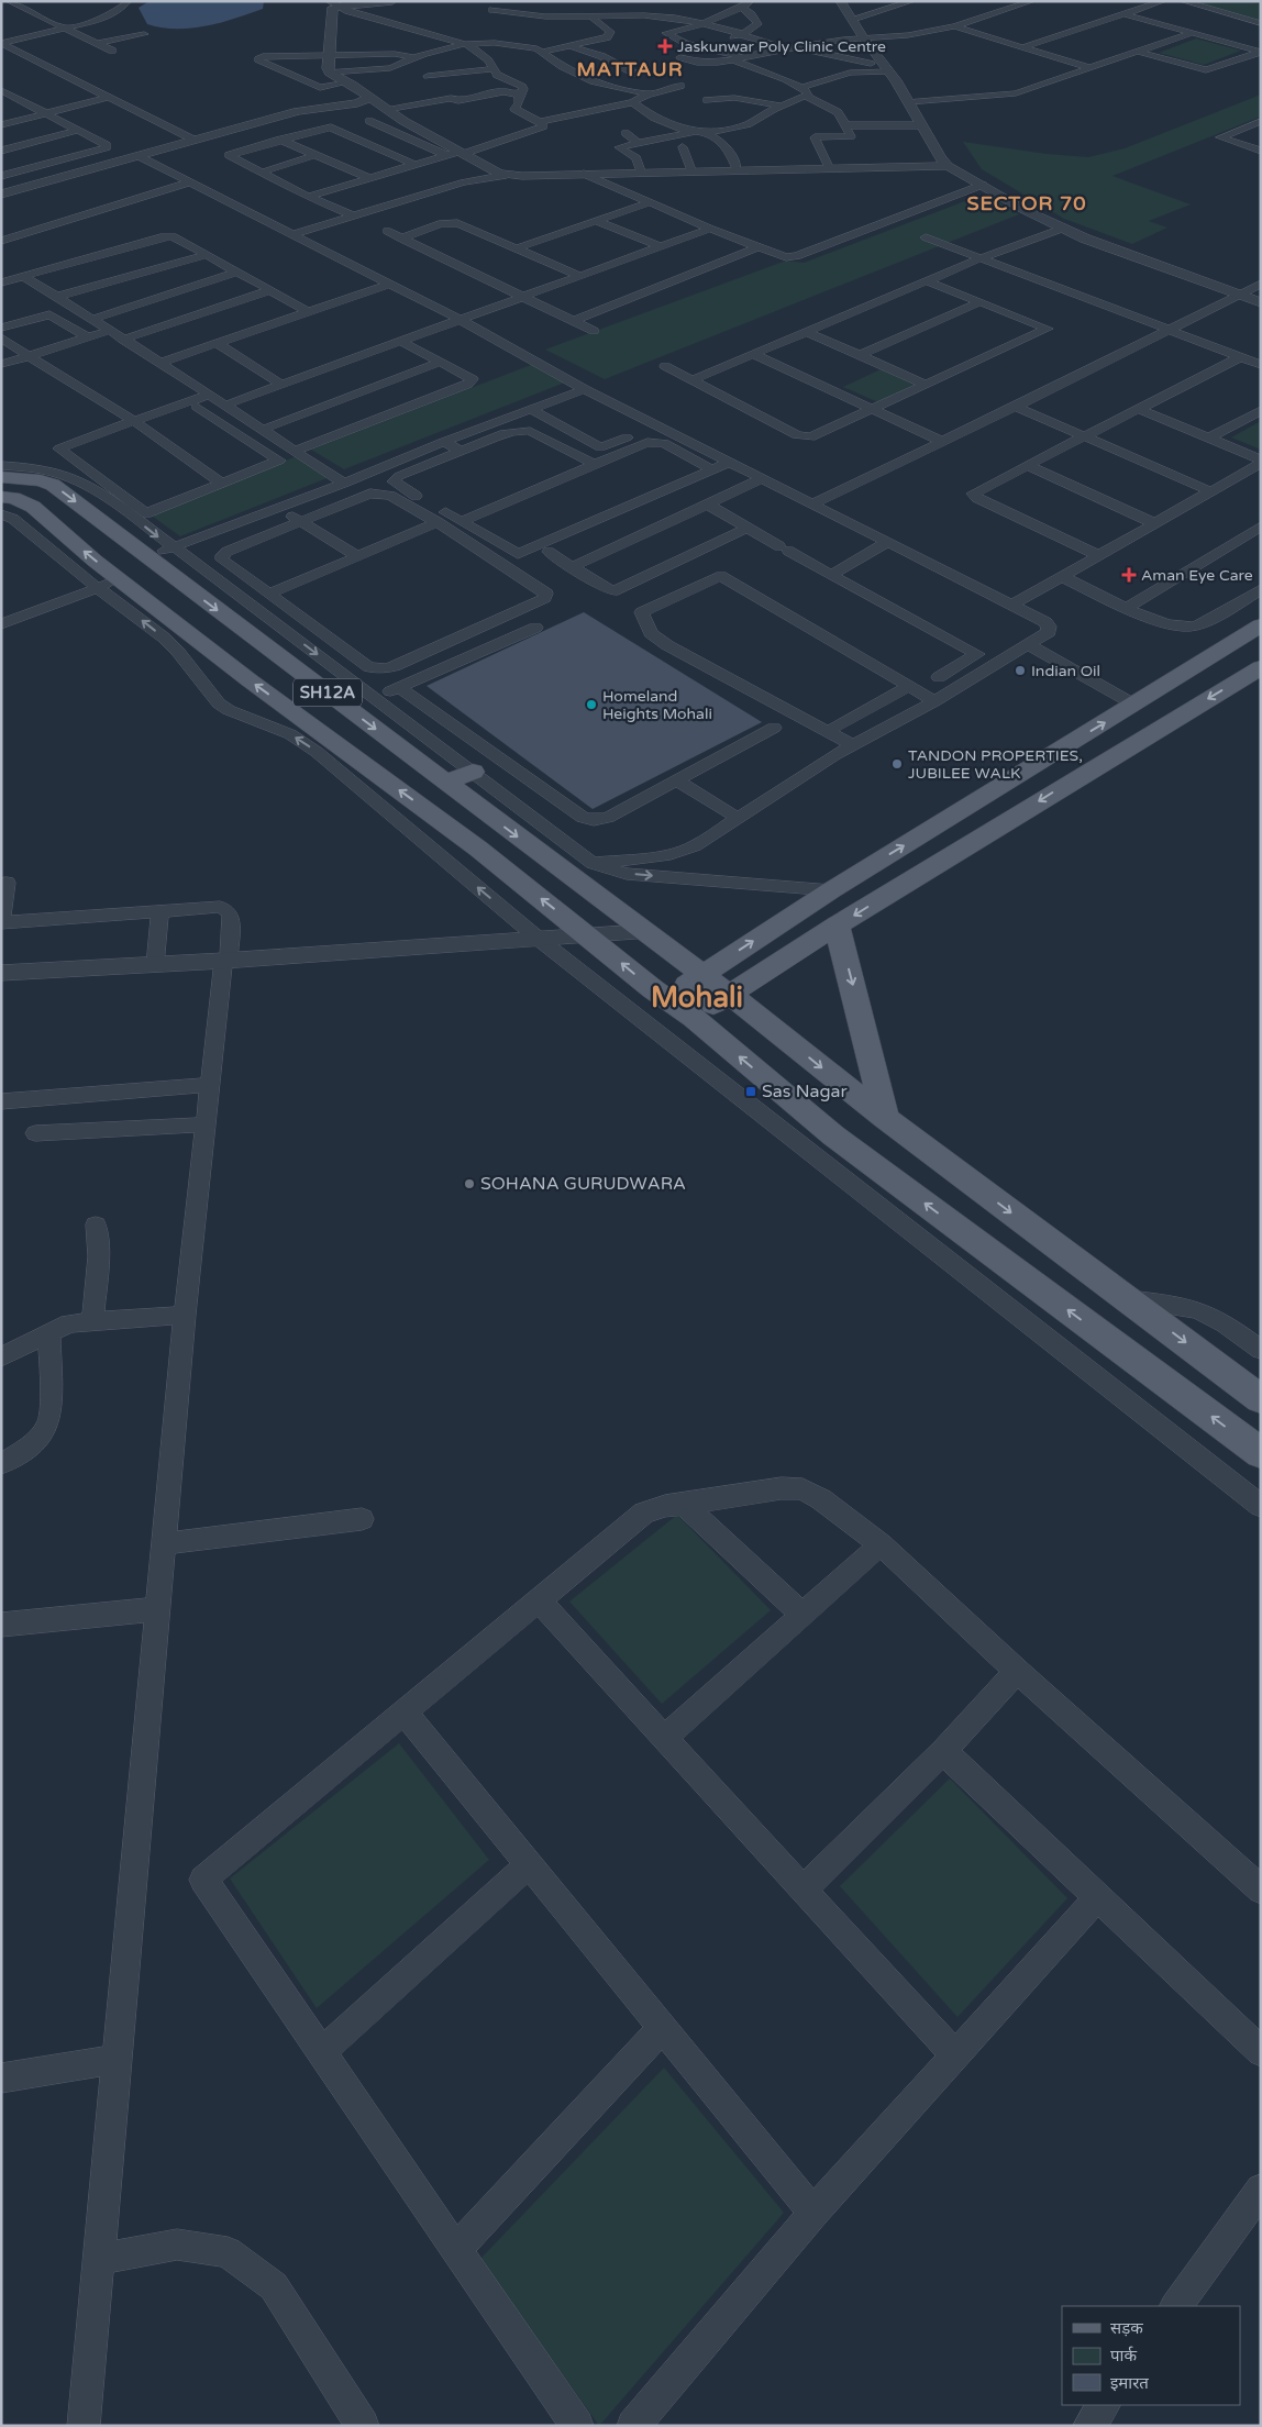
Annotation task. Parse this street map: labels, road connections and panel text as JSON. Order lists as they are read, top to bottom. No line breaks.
{"streets":{"main road":["SH12A"]},"districts":["MATTAUR","SECTOR 70","Mohali"],"places":{"health":["Jaskunwar Poly Clinic Centre","Aman Eye Care"],"other":["Indian Oil","Homeland Heights Mohali","TANDON PROPERTIES, JUBILEE WALK","SOHANA GURUDWARA"],"transit":["Sas Nagar"]},"legend":["सड़क","पार्क","इमारत"]}
